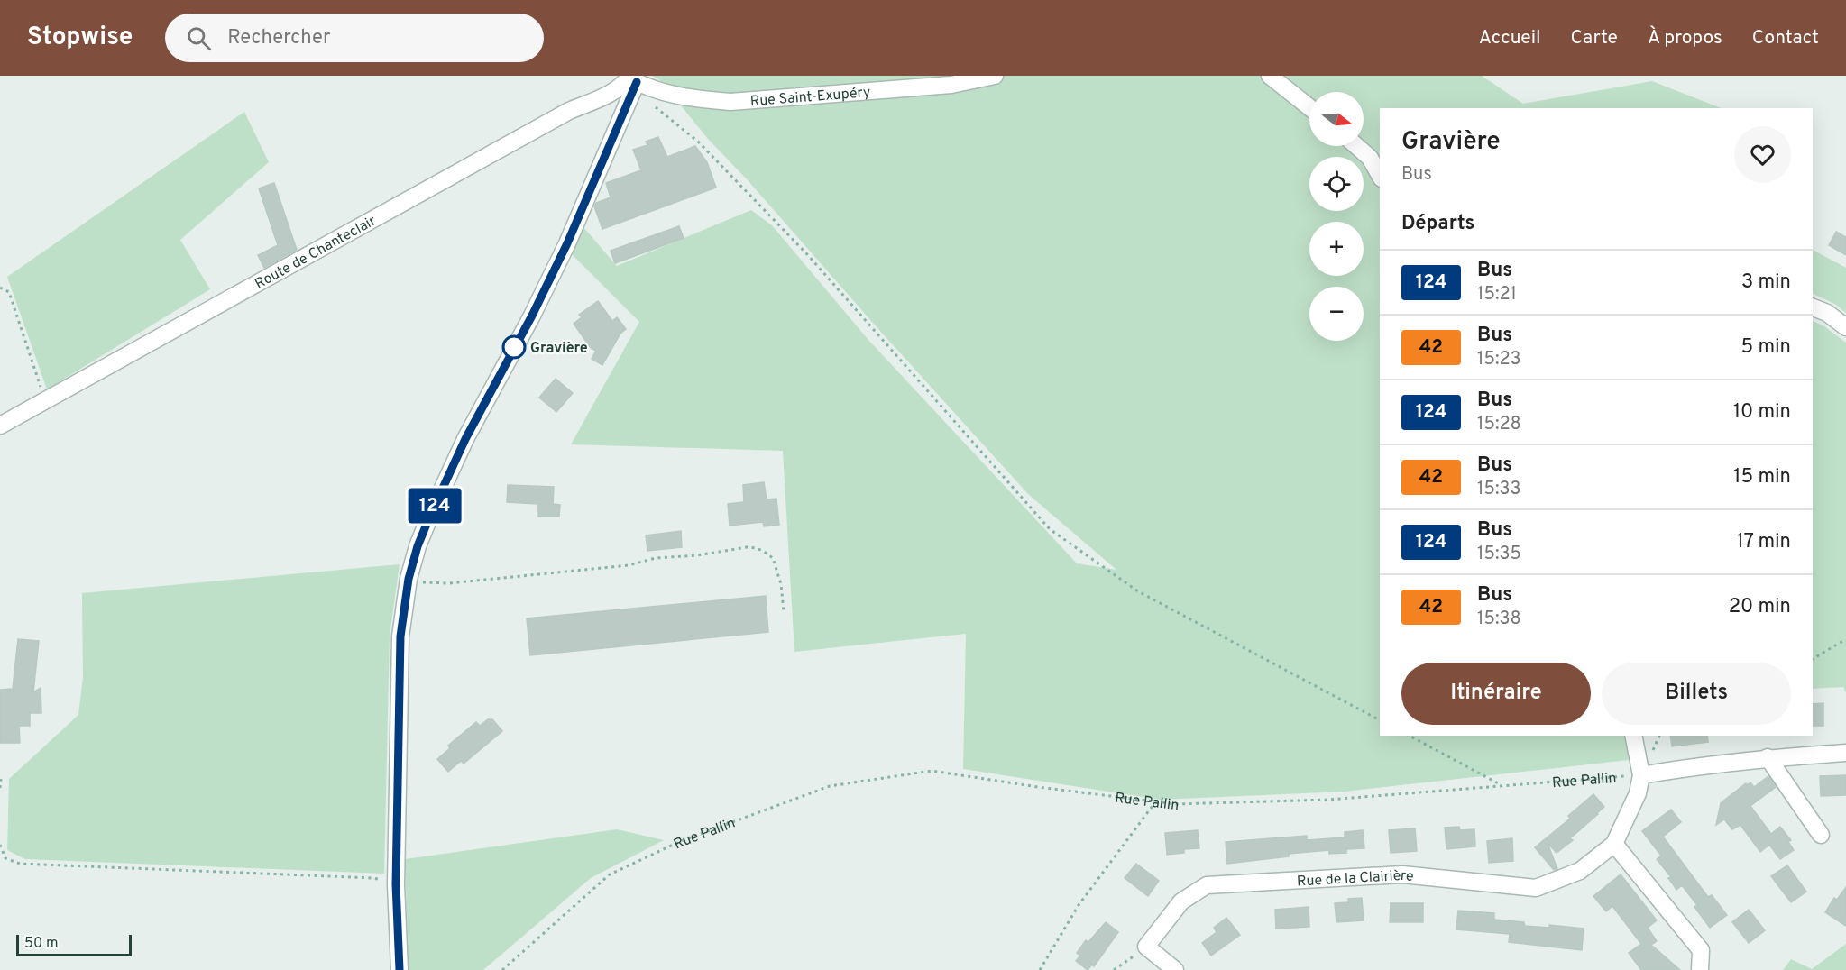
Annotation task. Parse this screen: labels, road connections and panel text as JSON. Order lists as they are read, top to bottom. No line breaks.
{"streets":{"street":["Rue Saint-Exupéry","Route de Chanteclair","Rue de la Clairière"],"path":["Rue Pallin"]},"crossings":[["Rue Saint-Exupéry","Route de Chanteclair"],["Rue Pallin","Rue de la Clairière"]],"places":["Gravière"],"lines":["bus line 124"],"scale_bar":"50 m","north":"right","page":{"header":"Stopwise","search":"Rechercher","nav":["Accueil","Carte","À propos","Contact"],"on_map":"124","map_buttons":["+","−"],"heading":[["Gravière","Bus"],"Départs"],"list":[{"mark":"124","name":"Bus","note":"15:21","value":"3 min"},{"mark":"42","name":"Bus","note":"15:23","value":"5 min"},{"mark":"124","name":"Bus","note":"15:28","value":"10 min"},{"mark":"42","name":"Bus","note":"15:33","value":"15 min"},{"mark":"124","name":"Bus","note":"15:35","value":"17 min"},{"mark":"42","name":"Bus","note":"15:38","value":"20 min"}],"buttons":["Itinéraire","Billets"],"scale":"50 m"}}
